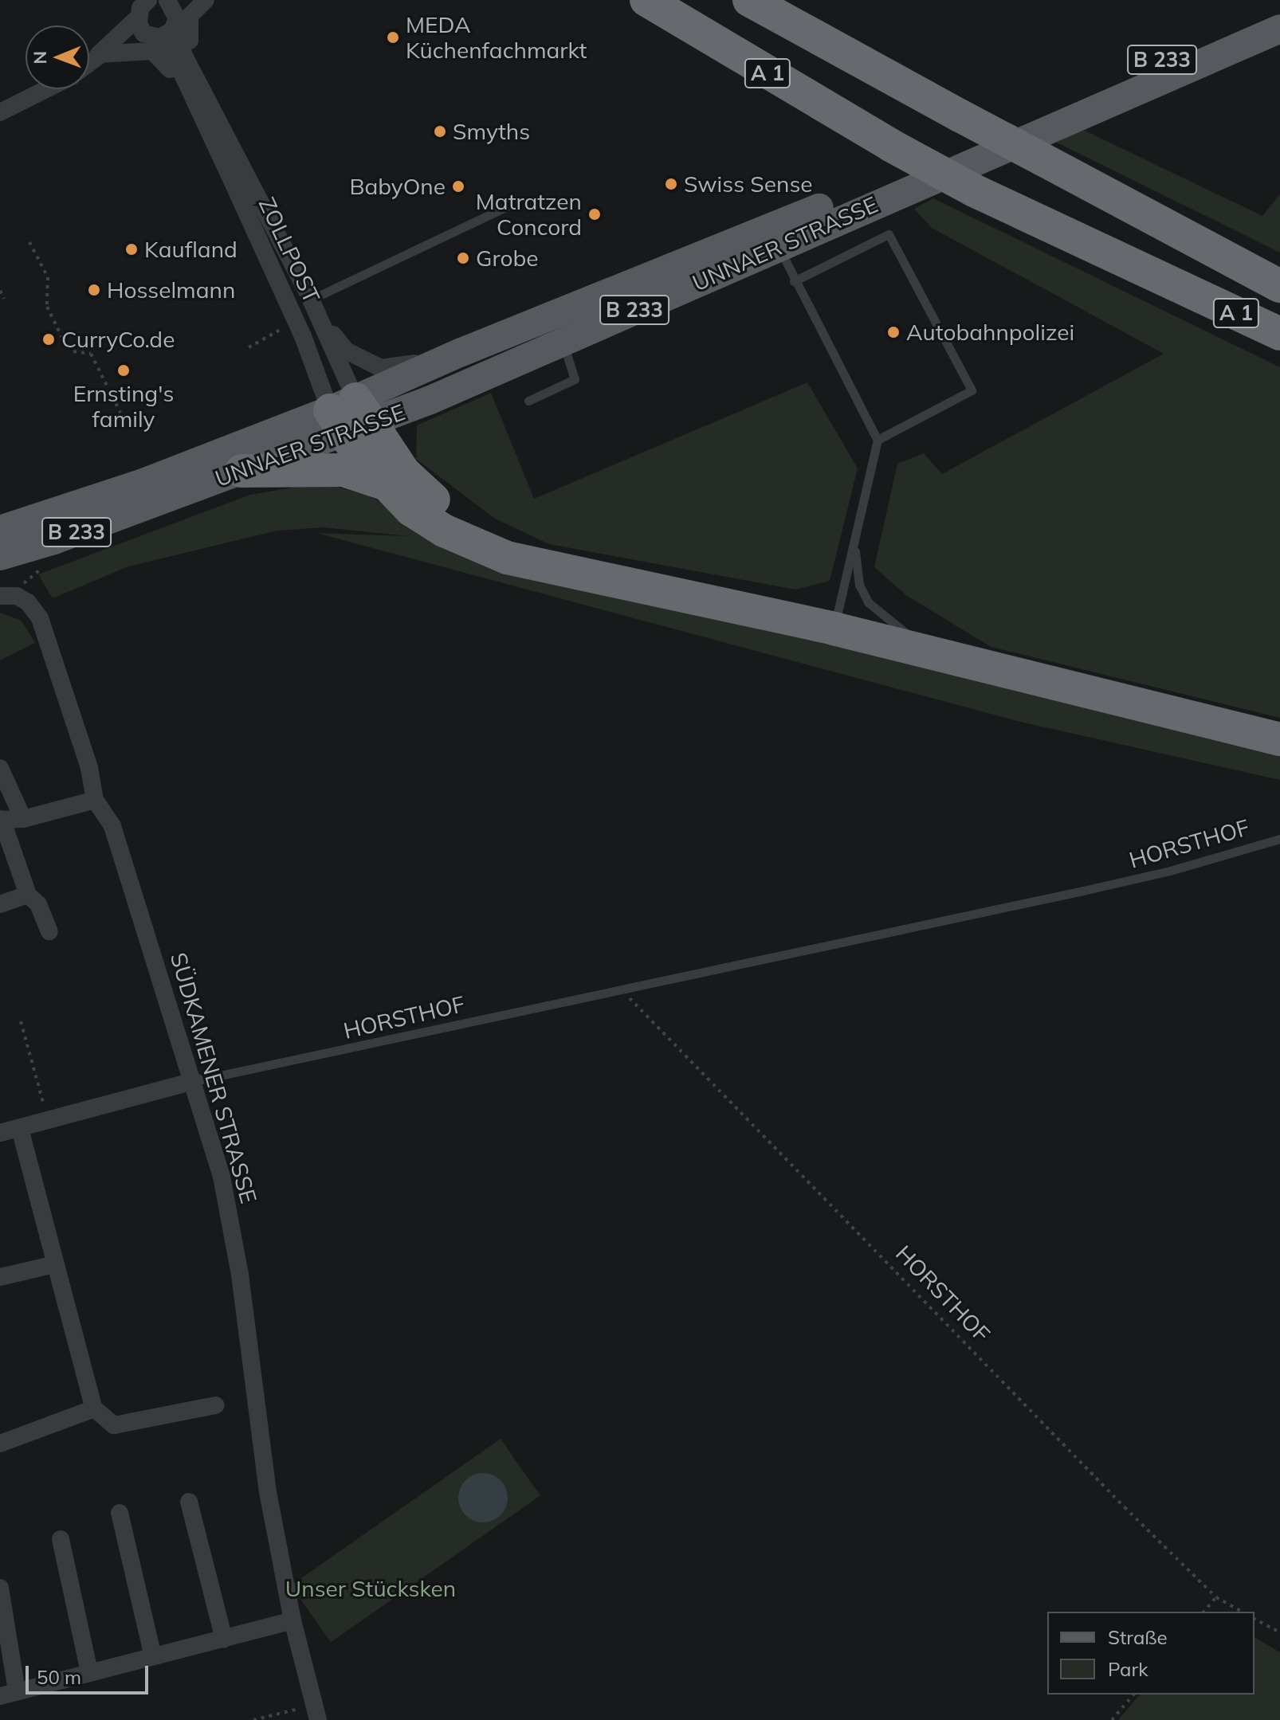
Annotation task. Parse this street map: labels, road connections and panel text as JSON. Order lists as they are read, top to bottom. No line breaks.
{"streets":{"highway":["A 1"],"main road":["B 233","UNNAER STRASSE"],"street":["ZOLLPOST","SÜDKAMENER STRASSE"],"lane":["HORSTHOF"]},"crossings":[["UNNAER STRASSE","ZOLLPOST"],["HORSTHOF","SÜDKAMENER STRASSE"]],"parks":["Unser Stücksken"],"places":["MEDA Küchenfachmarkt","Smyths","Swiss Sense","BabyOne","Matratzen Concord","Kaufland","Grobe","Hosselmann","Autobahnpolizei","CurryCo.de","Ernsting's family"],"legend":["Straße","Park"],"scale_bar":"50 m","north":"left"}
